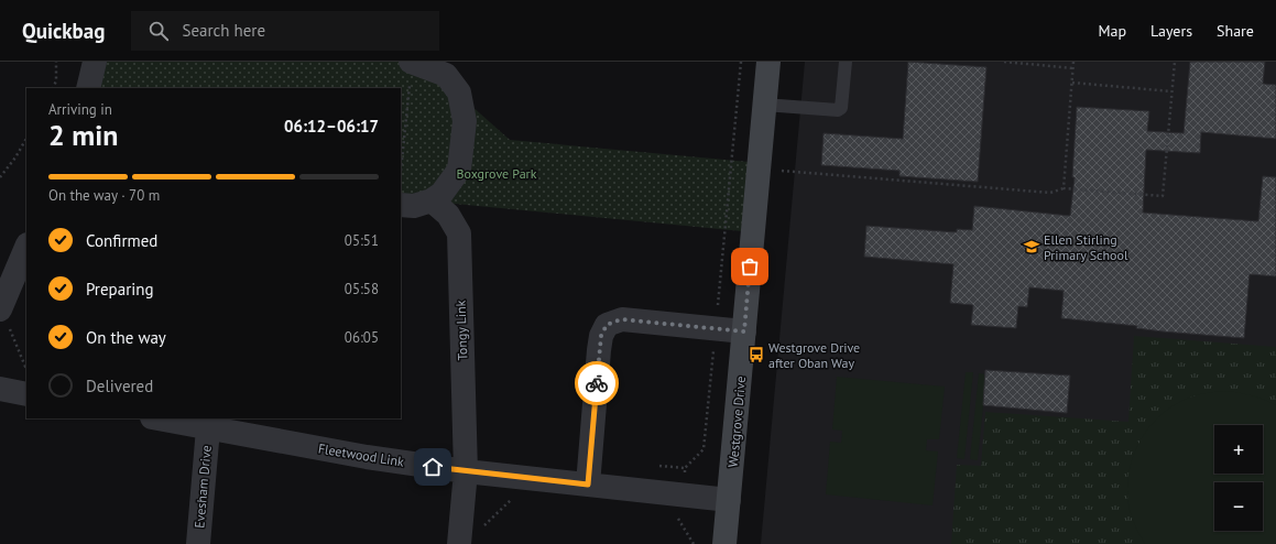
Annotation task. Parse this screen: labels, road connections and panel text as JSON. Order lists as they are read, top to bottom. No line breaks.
{"streets":{"street":["Tongy Link","Westgrove Drive","Fleetwood Link","Evesham Drive"]},"crossings":[["Tongy Link","Fleetwood Link"],["Westgrove Drive","Fleetwood Link"],["Fleetwood Link","Evesham Drive"]],"parks":["Boxgrove Park"],"places":{"school or university":["Ellen Stirling Primary School"],"bus stop":["Westgrove Drive after Oban Way"]},"page":{"header":"Quickbag","search":"Search here","nav":["Map","Layers","Share"],"heading":["2 min","Arriving in","06:12–06:17"],"bar":"On the way · 70 m","list":[["Confirmed","05:51"],["Preparing","05:58"],["On the way","06:05"],"Delivered"],"map_buttons":["+","−"]}}
